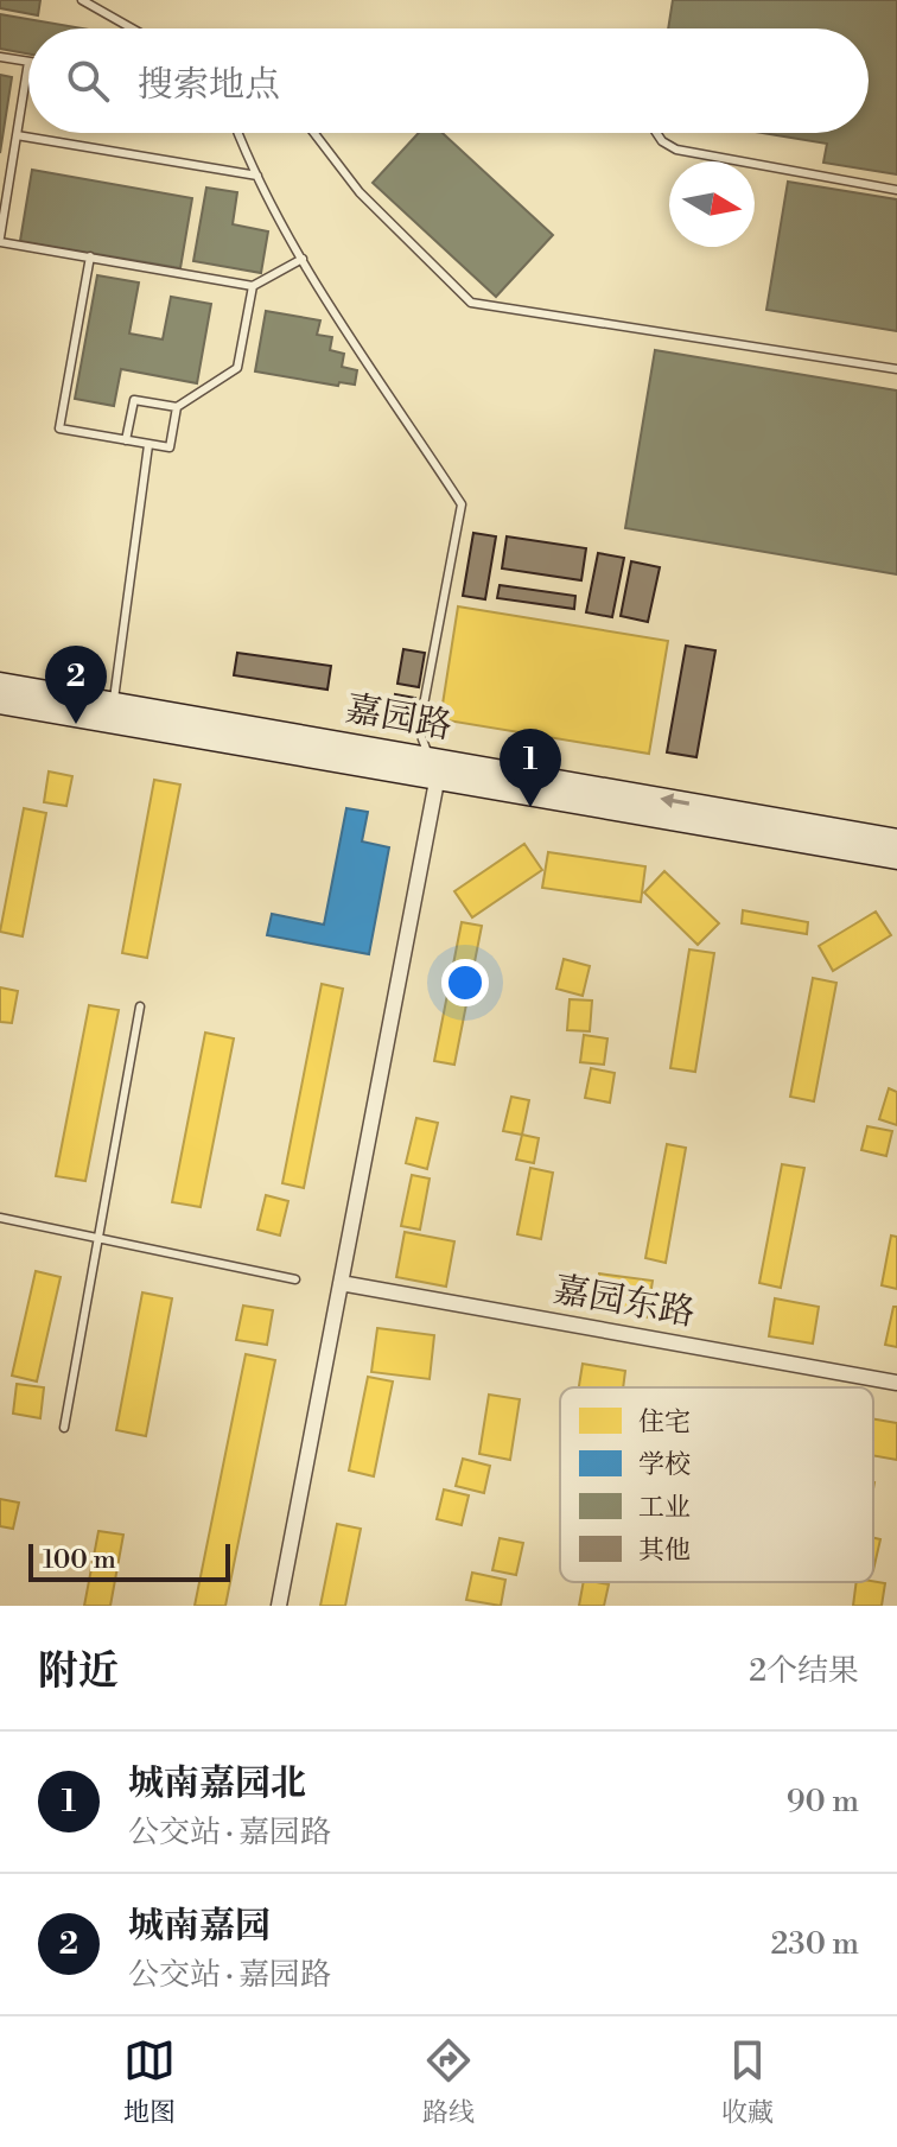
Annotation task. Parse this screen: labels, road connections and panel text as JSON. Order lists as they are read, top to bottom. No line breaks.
{"streets":{"main road":["嘉园路"],"street":["嘉园东路"]},"legend":["住宅","学校","工业","其他"],"scale_bar":"100 m","north":"right","page":{"search":"搜索地点","pins":["2","1"],"scale":"100 m","heading":["附近","2个结果"],"list":[{"mark":"1","name":"城南嘉园北","note":"公交站 · 嘉园路","value":"90 m"},{"mark":"2","name":"城南嘉园","note":"公交站 · 嘉园路","value":"230 m"}],"nav":["地图","路线","收藏"]}}
